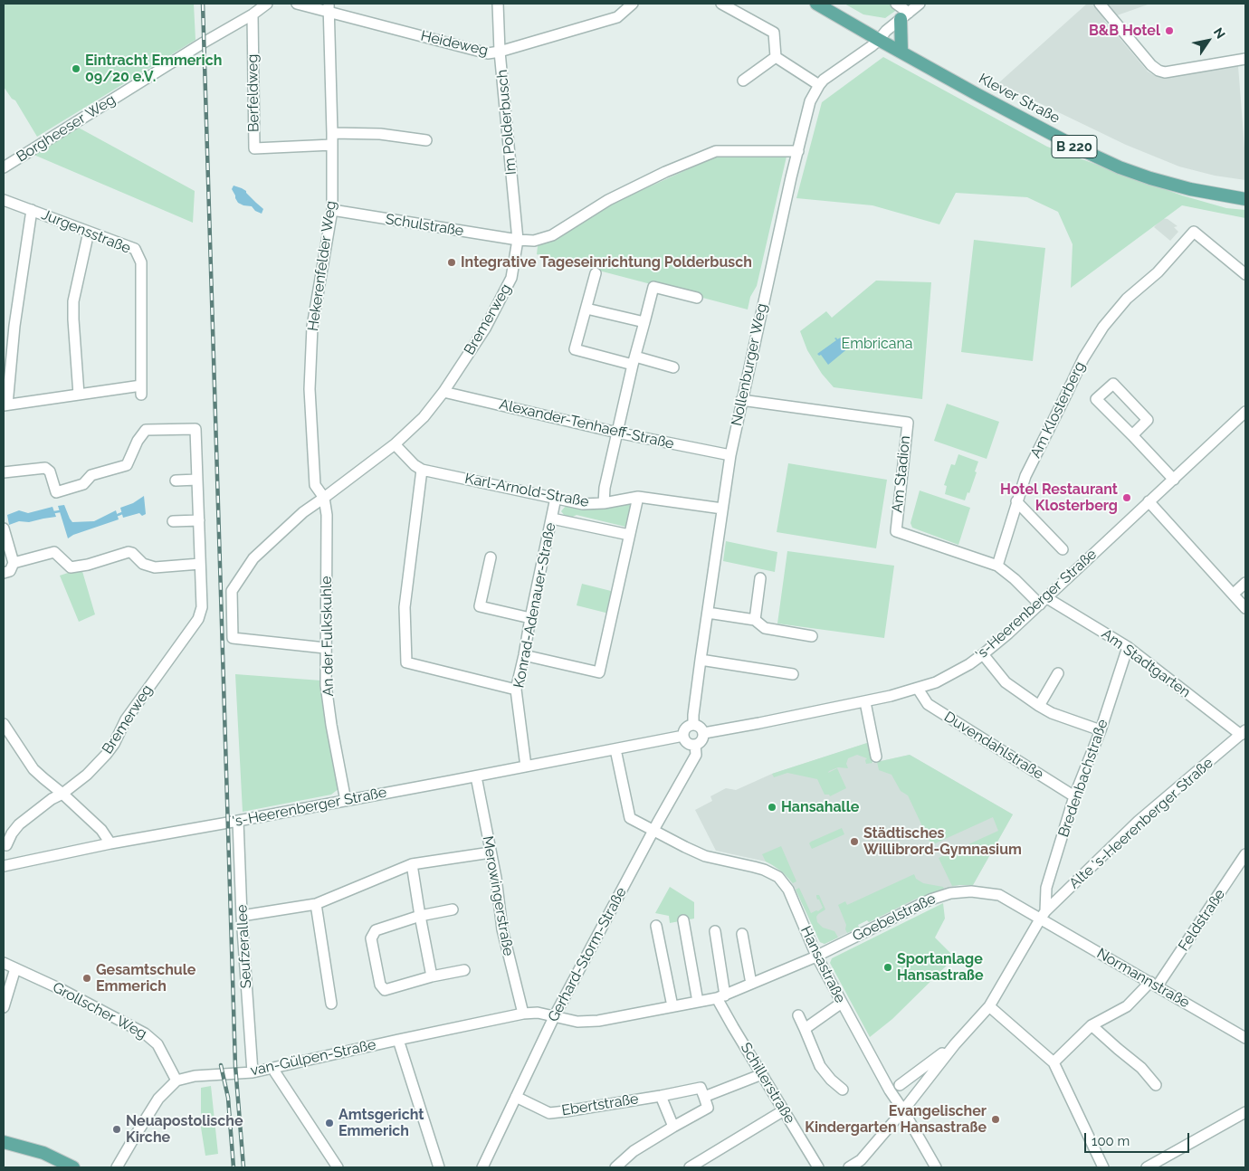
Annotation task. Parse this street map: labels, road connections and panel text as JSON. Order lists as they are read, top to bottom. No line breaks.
{"streets":{"main road":["Klever Straße","B 220"],"street":["Heideweg","Berfeldweg","Im Polderbusch","Borgheeser Weg","Schulstraße","Jurgensstraße","Hekerenfelder Weg","Bremerweg","Nollenburger Weg","Am Klosterberg","Alexander-Tenhaeff-Straße","Am Stadion","Karl-Arnold-Straße","'s-Heerenberger Straße","Konrad-Adenauer-Straße","An der Fulkskuhle","Am Stadtgarten","Duvendahlstraße","Bredenbachstraße","Alte 's-Heerenberger Straße","Merowingerstraße","Goebelstraße","Feldstraße","Seufzerallee","Gerhard-Storm-Straße","Hansastraße","Normannstraße","Grollscher Weg","van-Gülpen-Straße","Schillerstraße","Ebertstraße"]},"crossings":[["Heideweg","Im Polderbusch"],["Heideweg","Hekerenfelder Weg"],["Berfeldweg","Borgheeser Weg"],["Berfeldweg","Hekerenfelder Weg"],["Klever Straße","Nollenburger Weg"],["Im Polderbusch","Schulstraße"],["Im Polderbusch","Bremerweg"],["Schulstraße","Hekerenfelder Weg"],["Schulstraße","Bremerweg"],["Hekerenfelder Weg","Bremerweg"],["Hekerenfelder Weg","An der Fulkskuhle"],["Bremerweg","Alexander-Tenhaeff-Straße"],["Bremerweg","Karl-Arnold-Straße"],["Bremerweg","An der Fulkskuhle"],["Nollenburger Weg","Alexander-Tenhaeff-Straße"],["Nollenburger Weg","Am Stadion"],["Nollenburger Weg","Karl-Arnold-Straße"],["Nollenburger Weg","'s-Heerenberger Straße"],["Nollenburger Weg","Gerhard-Storm-Straße"],["Am Klosterberg","Am Stadion"],["Karl-Arnold-Straße","Konrad-Adenauer-Straße"],["'s-Heerenberger Straße","Konrad-Adenauer-Straße"],["'s-Heerenberger Straße","An der Fulkskuhle"],["'s-Heerenberger Straße","Am Stadtgarten"],["'s-Heerenberger Straße","Duvendahlstraße"],["'s-Heerenberger Straße","Merowingerstraße"],["'s-Heerenberger Straße","Seufzerallee"],["'s-Heerenberger Straße","Gerhard-Storm-Straße"],["Am Stadtgarten","Bredenbachstraße"],["Am Stadtgarten","Alte 's-Heerenberger Straße"],["Duvendahlstraße","Bredenbachstraße"],["Bredenbachstraße","Alte 's-Heerenberger Straße"],["Bredenbachstraße","Goebelstraße"],["Bredenbachstraße","Hansastraße"],["Bredenbachstraße","Normannstraße"],["Alte 's-Heerenberger Straße","Goebelstraße"],["Alte 's-Heerenberger Straße","Normannstraße"],["Merowingerstraße","van-Gülpen-Straße"],["Goebelstraße","Gerhard-Storm-Straße"],["Goebelstraße","Hansastraße"],["Goebelstraße","Normannstraße"],["Goebelstraße","van-Gülpen-Straße"],["Goebelstraße","Schillerstraße"],["Feldstraße","Normannstraße"],["Seufzerallee","van-Gülpen-Straße"],["Gerhard-Storm-Straße","Hansastraße"],["Gerhard-Storm-Straße","van-Gülpen-Straße"],["Gerhard-Storm-Straße","Ebertstraße"],["Grollscher Weg","van-Gülpen-Straße"],["Schillerstraße","Ebertstraße"]],"parks":["Embricana"],"places":["B&B Hotel","Eintracht Emmerich 09/20 e.V.","Integrative Tageseinrichtung Polderbusch","Hotel Restaurant Klosterberg","Hansahalle","Städtisches Willibrord-Gymnasium","Sportanlage Hansastraße","Gesamtschule Emmerich","Evangelischer Kindergarten Hansastraße","Amtsgericht Emmerich","Neuapostolische Kirche"],"scale_bar":"100 m","north":"top right"}
